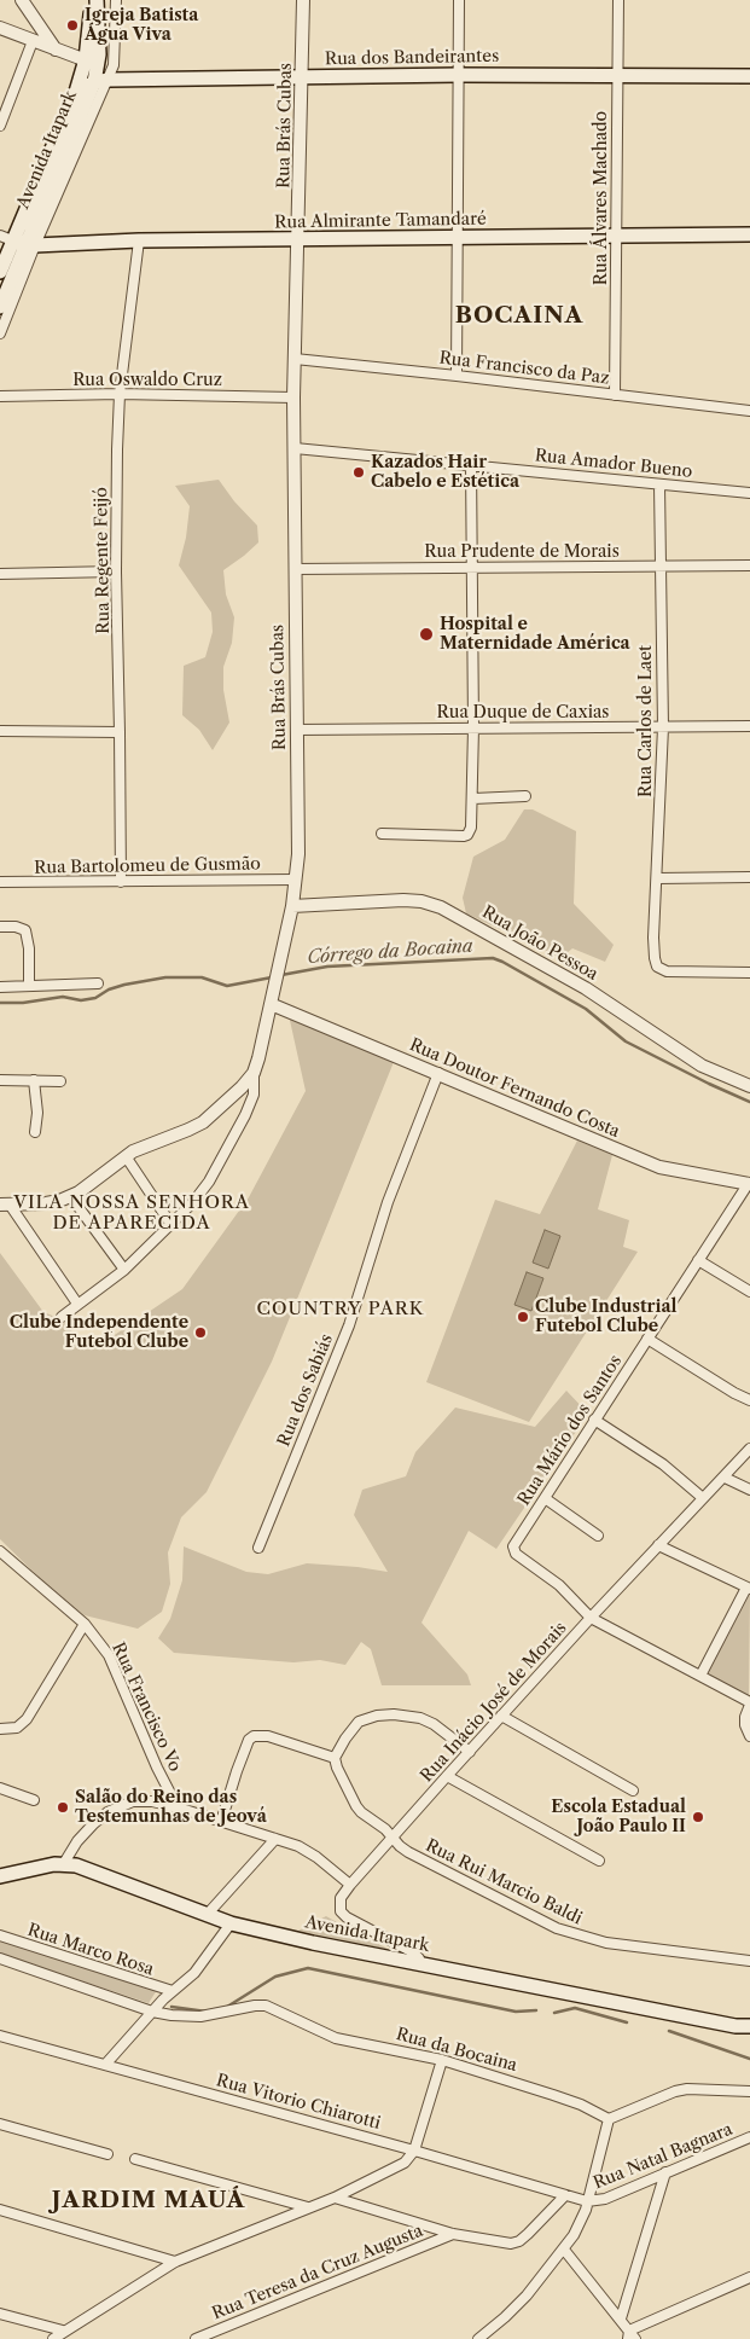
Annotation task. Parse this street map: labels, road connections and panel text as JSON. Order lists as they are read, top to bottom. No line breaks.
{"streets":{"main road":["Rua dos Bandeirantes","Avenida Itapark","Rua Almirante Tamandaré"],"street":["Rua Brás Cubas","Rua Álvares Machado","Rua Francisco da Paz","Rua Oswaldo Cruz","Rua Amador Bueno","Rua Prudente de Morais","Rua Regente Feijó","Rua Duque de Caxias","Rua Carlos de Laet","Rua Bartolomeu de Gusmão","Rua João Pessoa","Rua Doutor Fernando Costa","Rua dos Sabiás","Rua Mário dos Santos","Rua Inácio José de Morais","Rua Francisco Vo","Rua Rui Marcio Baldi","Rua Marco Rosa","Rua da Bocaina","Rua Vitorio Chiarotti","Rua Natal Bagnara","Rua Teresa da Cruz Augusta"]},"crossings":[["Rua dos Bandeirantes","Rua Brás Cubas"],["Rua dos Bandeirantes","Avenida Itapark"],["Rua dos Bandeirantes","Rua Álvares Machado"],["Rua Brás Cubas","Rua Almirante Tamandaré"],["Rua Brás Cubas","Rua Francisco da Paz"],["Rua Brás Cubas","Rua Oswaldo Cruz"],["Rua Brás Cubas","Rua Amador Bueno"],["Rua Brás Cubas","Rua Prudente de Morais"],["Rua Brás Cubas","Rua Duque de Caxias"],["Rua Brás Cubas","Rua Bartolomeu de Gusmão"],["Rua Brás Cubas","Rua João Pessoa"],["Rua Brás Cubas","Rua Doutor Fernando Costa"],["Avenida Itapark","Rua Almirante Tamandaré"],["Avenida Itapark","Rua Inácio José de Morais"],["Rua Álvares Machado","Rua Almirante Tamandaré"],["Rua Álvares Machado","Rua Francisco da Paz"],["Rua Almirante Tamandaré","Rua Regente Feijó"],["Rua Oswaldo Cruz","Rua Regente Feijó"],["Rua Amador Bueno","Rua Carlos de Laet"],["Rua Prudente de Morais","Rua Carlos de Laet"],["Rua Regente Feijó","Rua Bartolomeu de Gusmão"],["Rua Duque de Caxias","Rua Carlos de Laet"],["Rua Doutor Fernando Costa","Rua dos Sabiás"],["Rua Doutor Fernando Costa","Rua Mário dos Santos"],["Rua Mário dos Santos","Rua Inácio José de Morais"],["Rua Inácio José de Morais","Rua Rui Marcio Baldi"],["Rua Vitorio Chiarotti","Rua Natal Bagnara"]],"districts":["BOCAINA","VILA NOSSA SENHORA DE APARECIDA","COUNTRY PARK","JARDIM MAUÁ"],"water":["Córrego da Bocaina"],"places":["Igreja Batista Água Viva","Kazados Hair Cabelo e Estética","Hospital e Maternidade América","Clube Industrial Futebol Clube","Clube Independente Futebol Clube","Salão do Reino das Testemunhas de Jeová","Escola Estadual João Paulo II"]}
